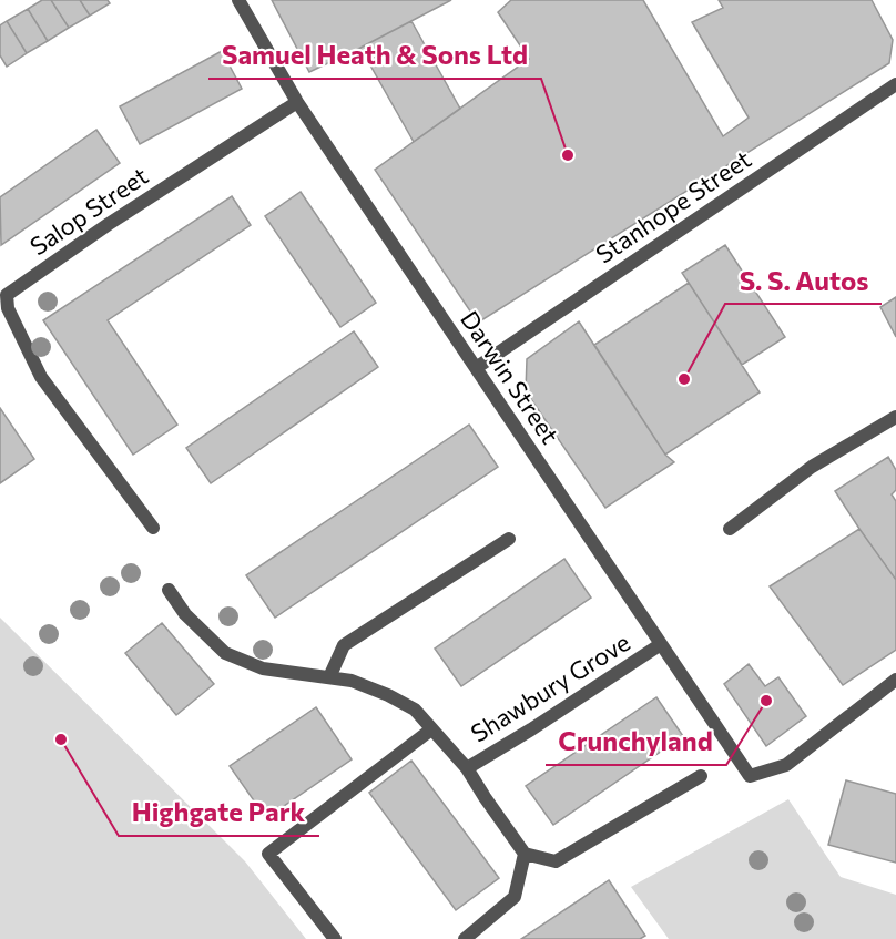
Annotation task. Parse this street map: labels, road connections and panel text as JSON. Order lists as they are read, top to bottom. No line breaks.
{"streets":{"street":["Stanhope Street","Salop Street","Darwin Street","Shawbury Grove"]},"crossings":[["Stanhope Street","Darwin Street"],["Salop Street","Darwin Street"],["Darwin Street","Shawbury Grove"]],"places":["Samuel Heath & Sons Ltd","S. S. Autos","Crunchyland","Highgate Park"]}
